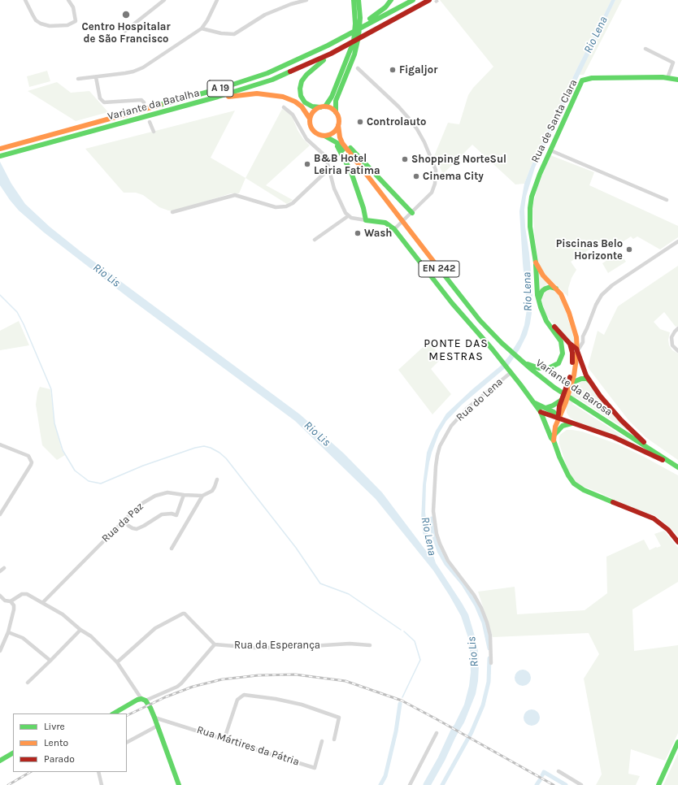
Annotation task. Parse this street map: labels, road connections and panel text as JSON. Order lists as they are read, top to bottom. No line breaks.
{"streets":{"main road":["A 19","Variante da Batalha","Rua de Santa Clara","EN 242","Variante da Barosa"],"street":["Rua do Lena","Rua da Paz","Rua da Esperança","Rua Mártires da Pátria"]},"crossings":[["EN 242","Variante da Barosa"],["EN 242","Rua do Lena"]],"districts":["PONTE DAS MESTRAS"],"water":["Rio Lena","Rio Lis"],"places":["Centro Hospitalar de São Francisco","Figaljor","Controlauto","Shopping NorteSul","B&B Hotel Leiria Fatima","Cinema City","Wash","Piscinas Belo Horizonte"],"legend":["Livre","Lento","Parado"]}
